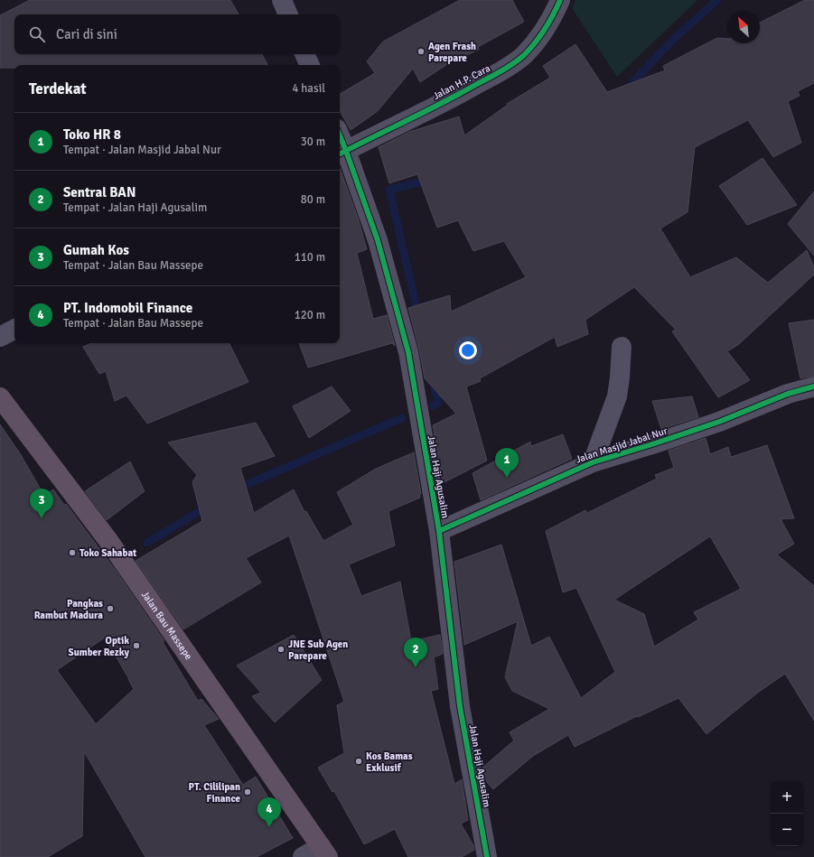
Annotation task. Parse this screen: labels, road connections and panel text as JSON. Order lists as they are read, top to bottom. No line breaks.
{"streets":{"highway":["Jalan Bau Massepe"],"street":["Jalan H.P. Cara","Jalan Masjid Jabal Nur","Jalan Haji Agusalim"]},"crossings":[["Jalan H.P. Cara","Jalan Haji Agusalim"],["Jalan Masjid Jabal Nur","Jalan Haji Agusalim"]],"places":["Agen Frash Parepare","Toko Sahabat","Pangkas Rambut Madura","Optik Sumber Rezky","JNE Sub Agen Parepare","Kos Bamas Exklusif","PT. Cililipan Finance"],"north":"top left","page":{"search":"Cari di sini","heading":["Terdekat","4 hasil"],"list":[{"mark":"1","name":"Toko HR 8","note":"Tempat · Jalan Masjid Jabal Nur","value":"30 m"},{"mark":"2","name":"Sentral BAN","note":"Tempat · Jalan Haji Agusalim","value":"80 m"},{"mark":"3","name":"Gumah Kos","note":"Tempat · Jalan Bau Massepe","value":"110 m"},{"mark":"4","name":"PT. Indomobil Finance","note":"Tempat · Jalan Bau Massepe","value":"120 m"}],"pins":["1","3","2","4"],"map_buttons":["+","−"]}}
